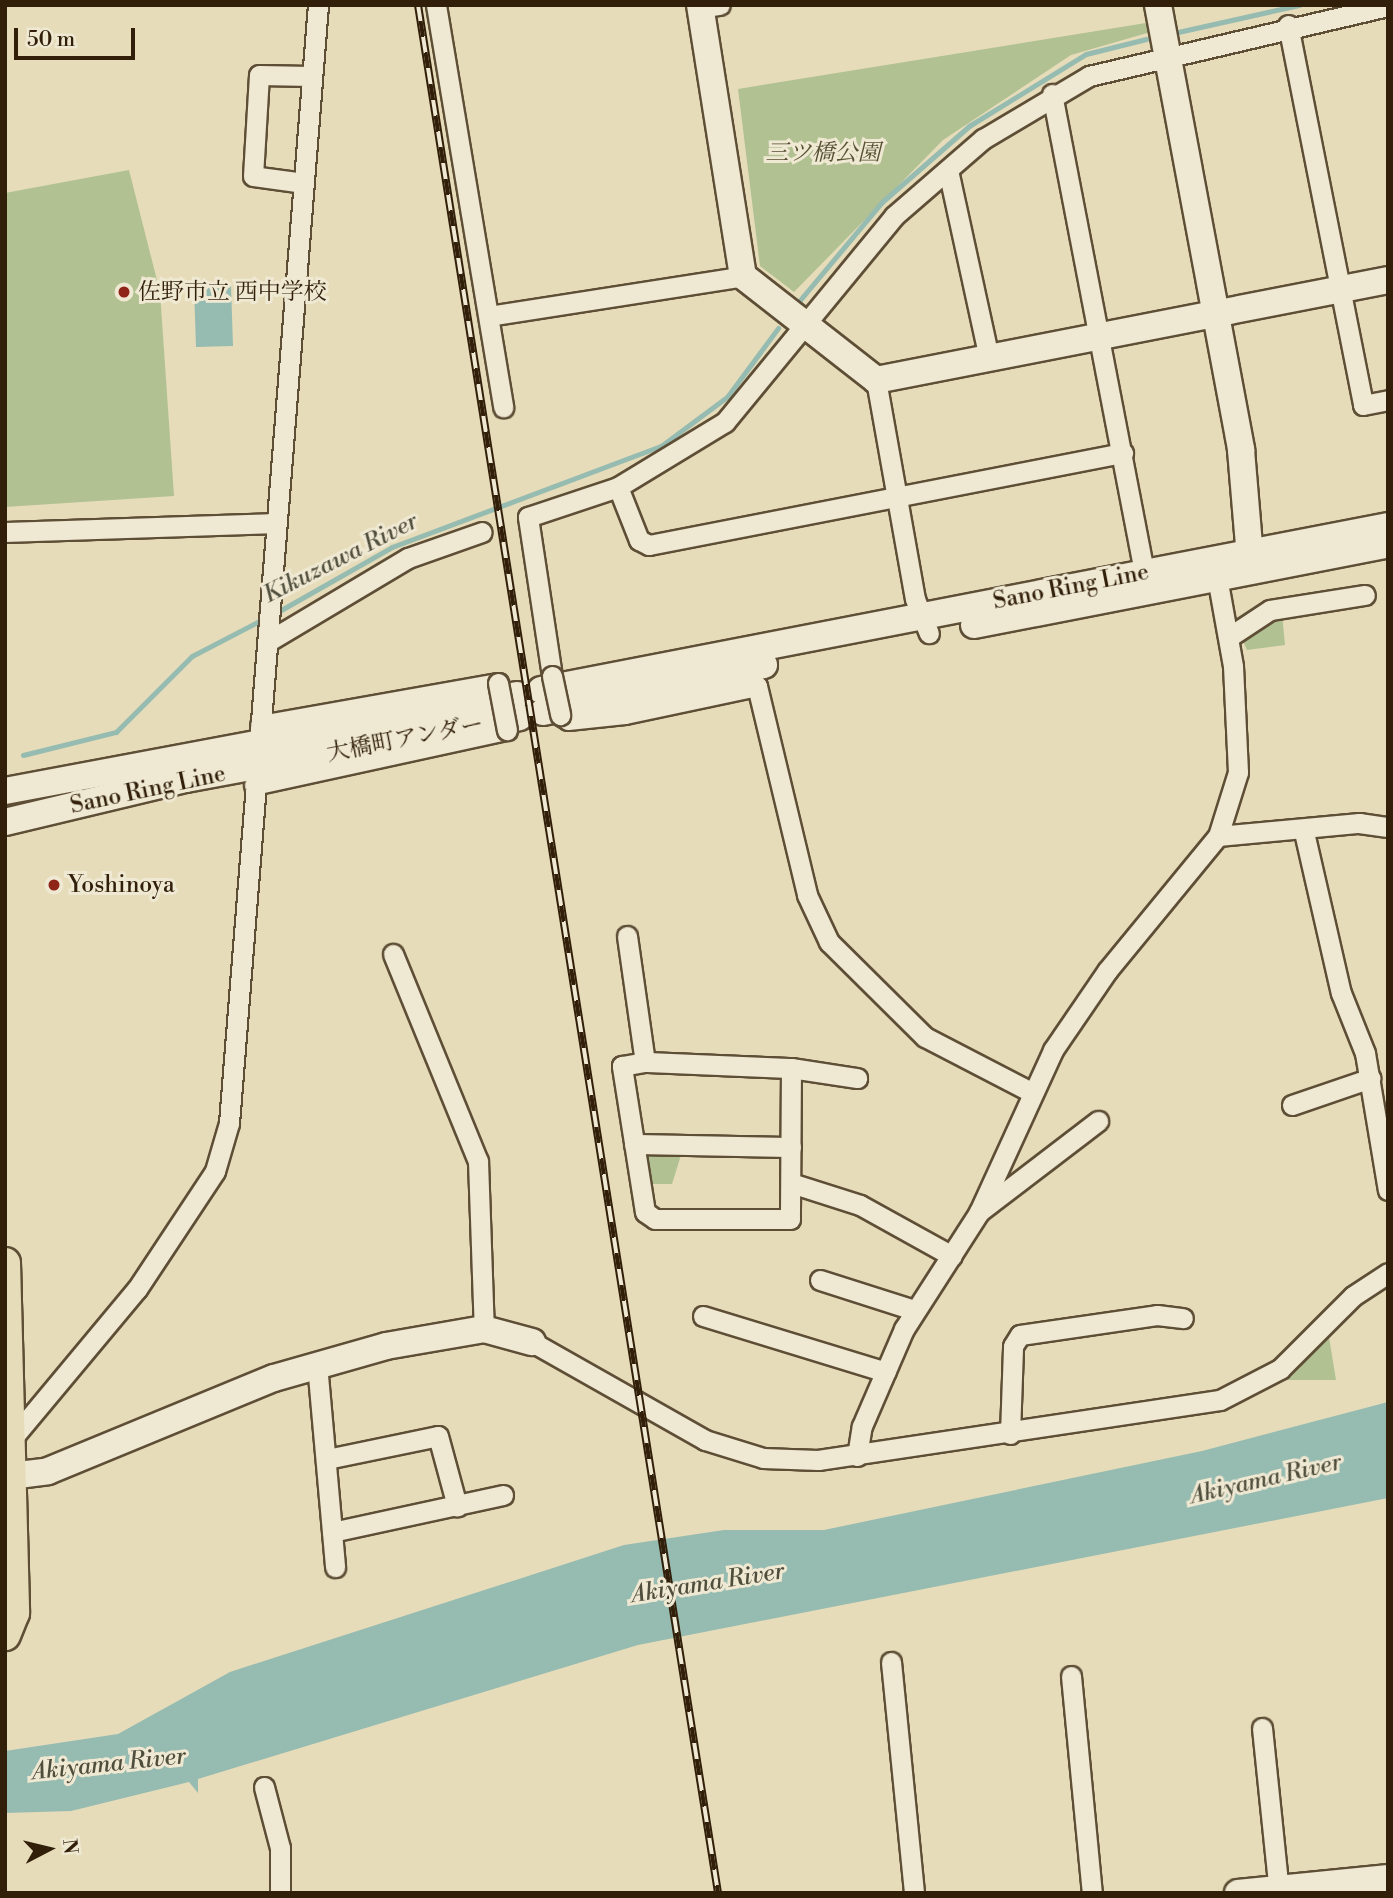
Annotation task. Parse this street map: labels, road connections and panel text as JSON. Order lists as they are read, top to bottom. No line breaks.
{"streets":{"street":["Sano Ring Line","大橋町アンダー"]},"crossings":[["Sano Ring Line","大橋町アンダー"]],"water":["Kikuzawa River","Akiyama River"],"parks":["三ツ橋公園"],"places":["佐野市立 西中学校","Yoshinoya"],"scale_bar":"50 m","north":"right"}
